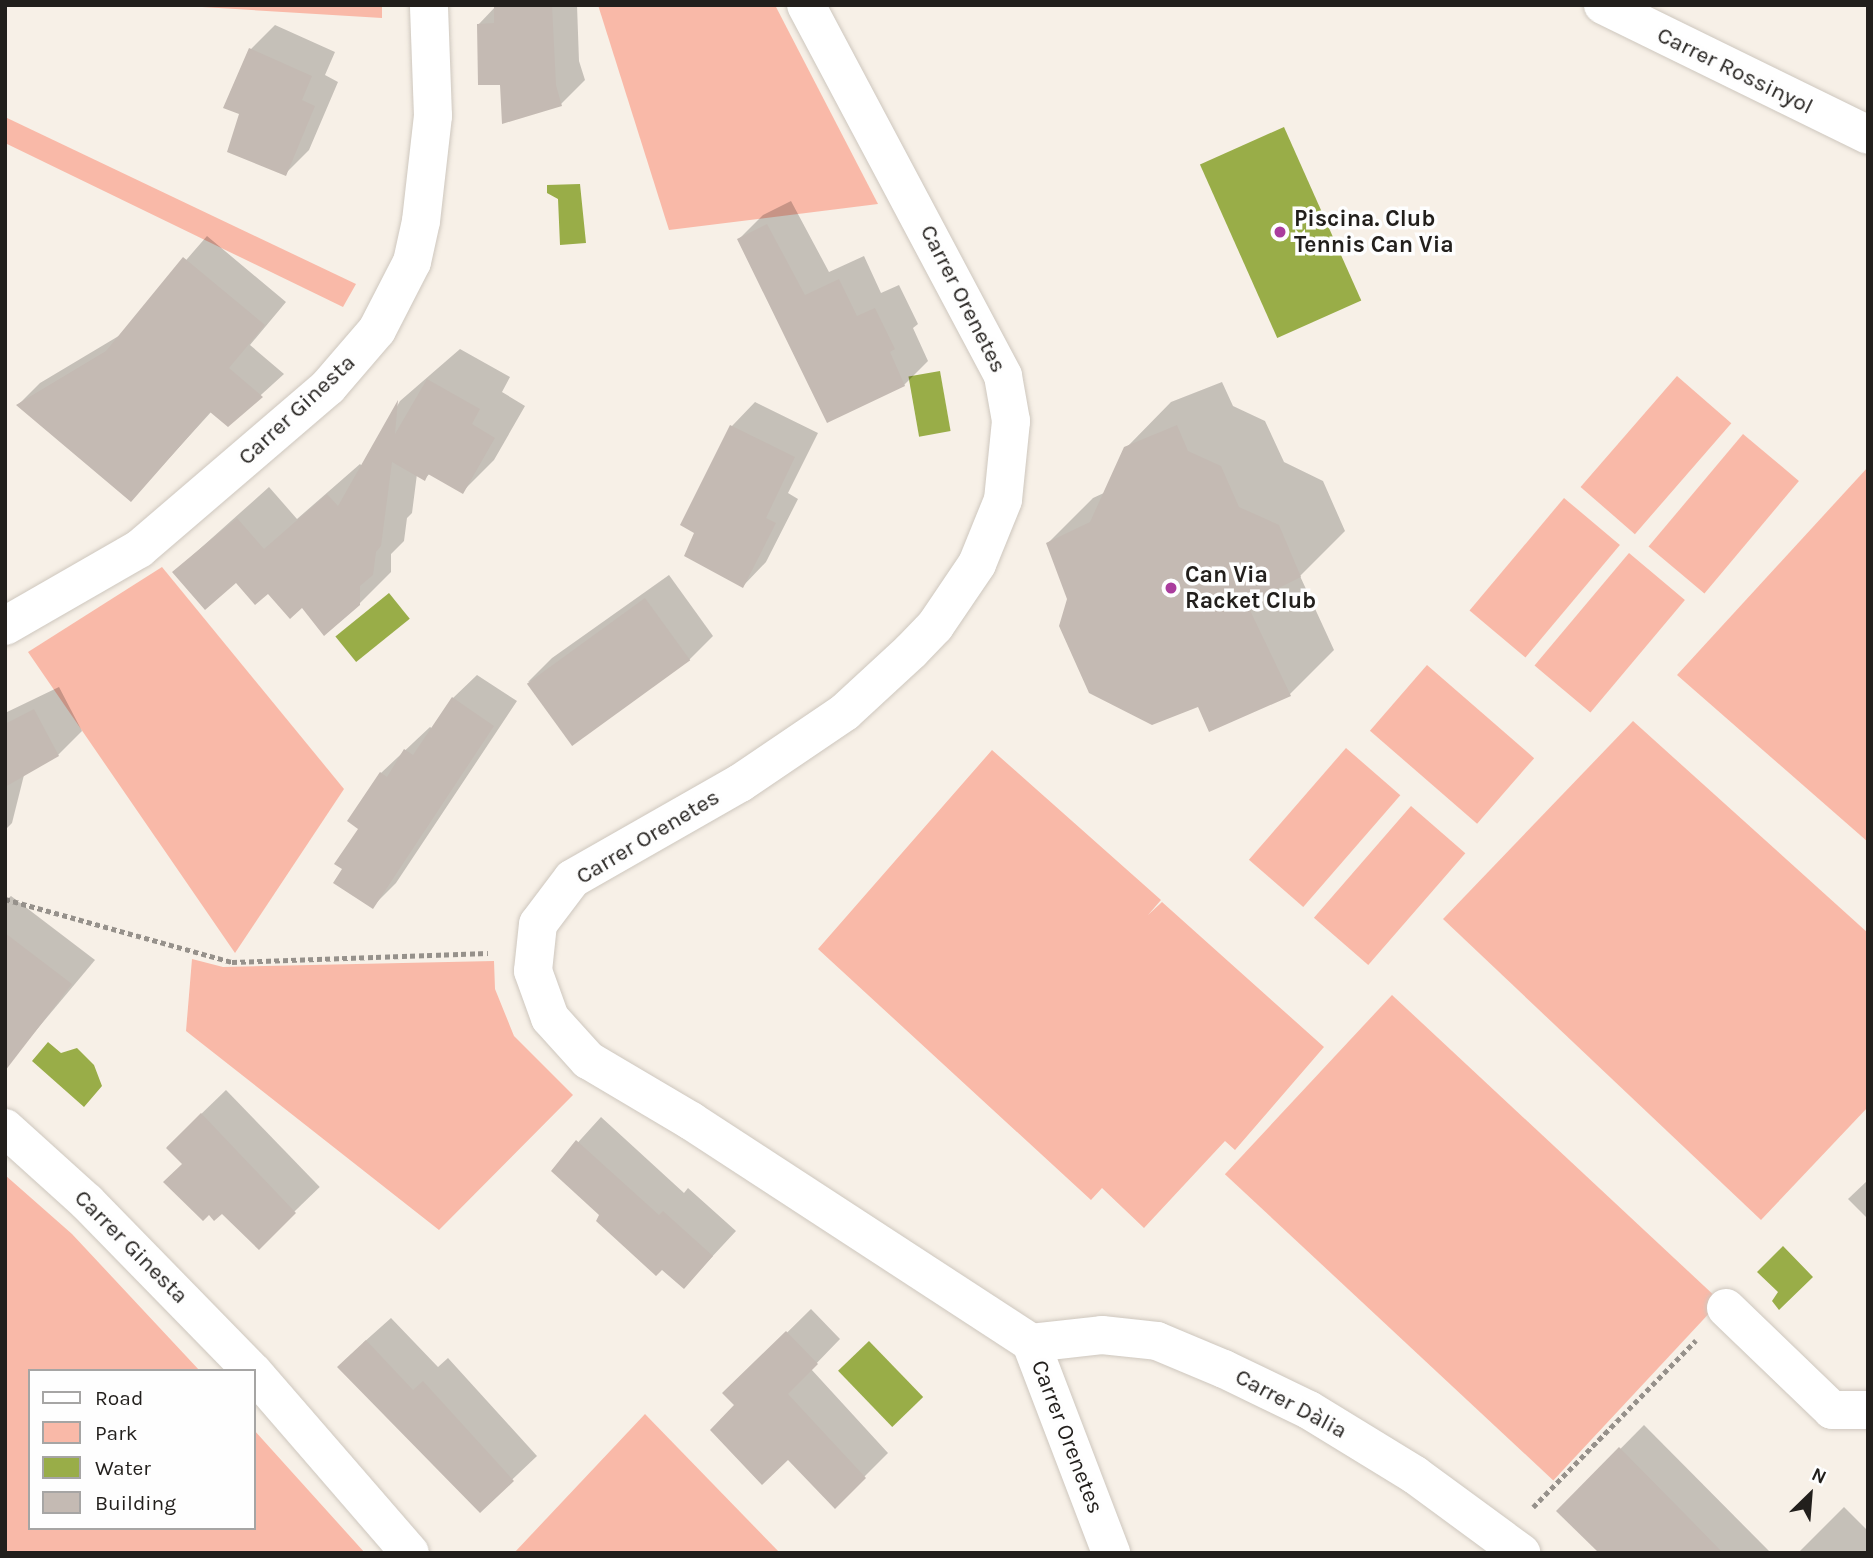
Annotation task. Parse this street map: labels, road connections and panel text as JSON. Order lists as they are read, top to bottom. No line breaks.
{"streets":{"street":["Carrer Rossinyol","Carrer Orenetes","Carrer Ginesta","Carrer Dàlia"]},"crossings":[["Carrer Orenetes","Carrer Dàlia"]],"places":["Piscina. Club Tennis Can Via","Can Via Racket Club"],"legend":["Road","Park","Water","Building"],"north":"top right"}
